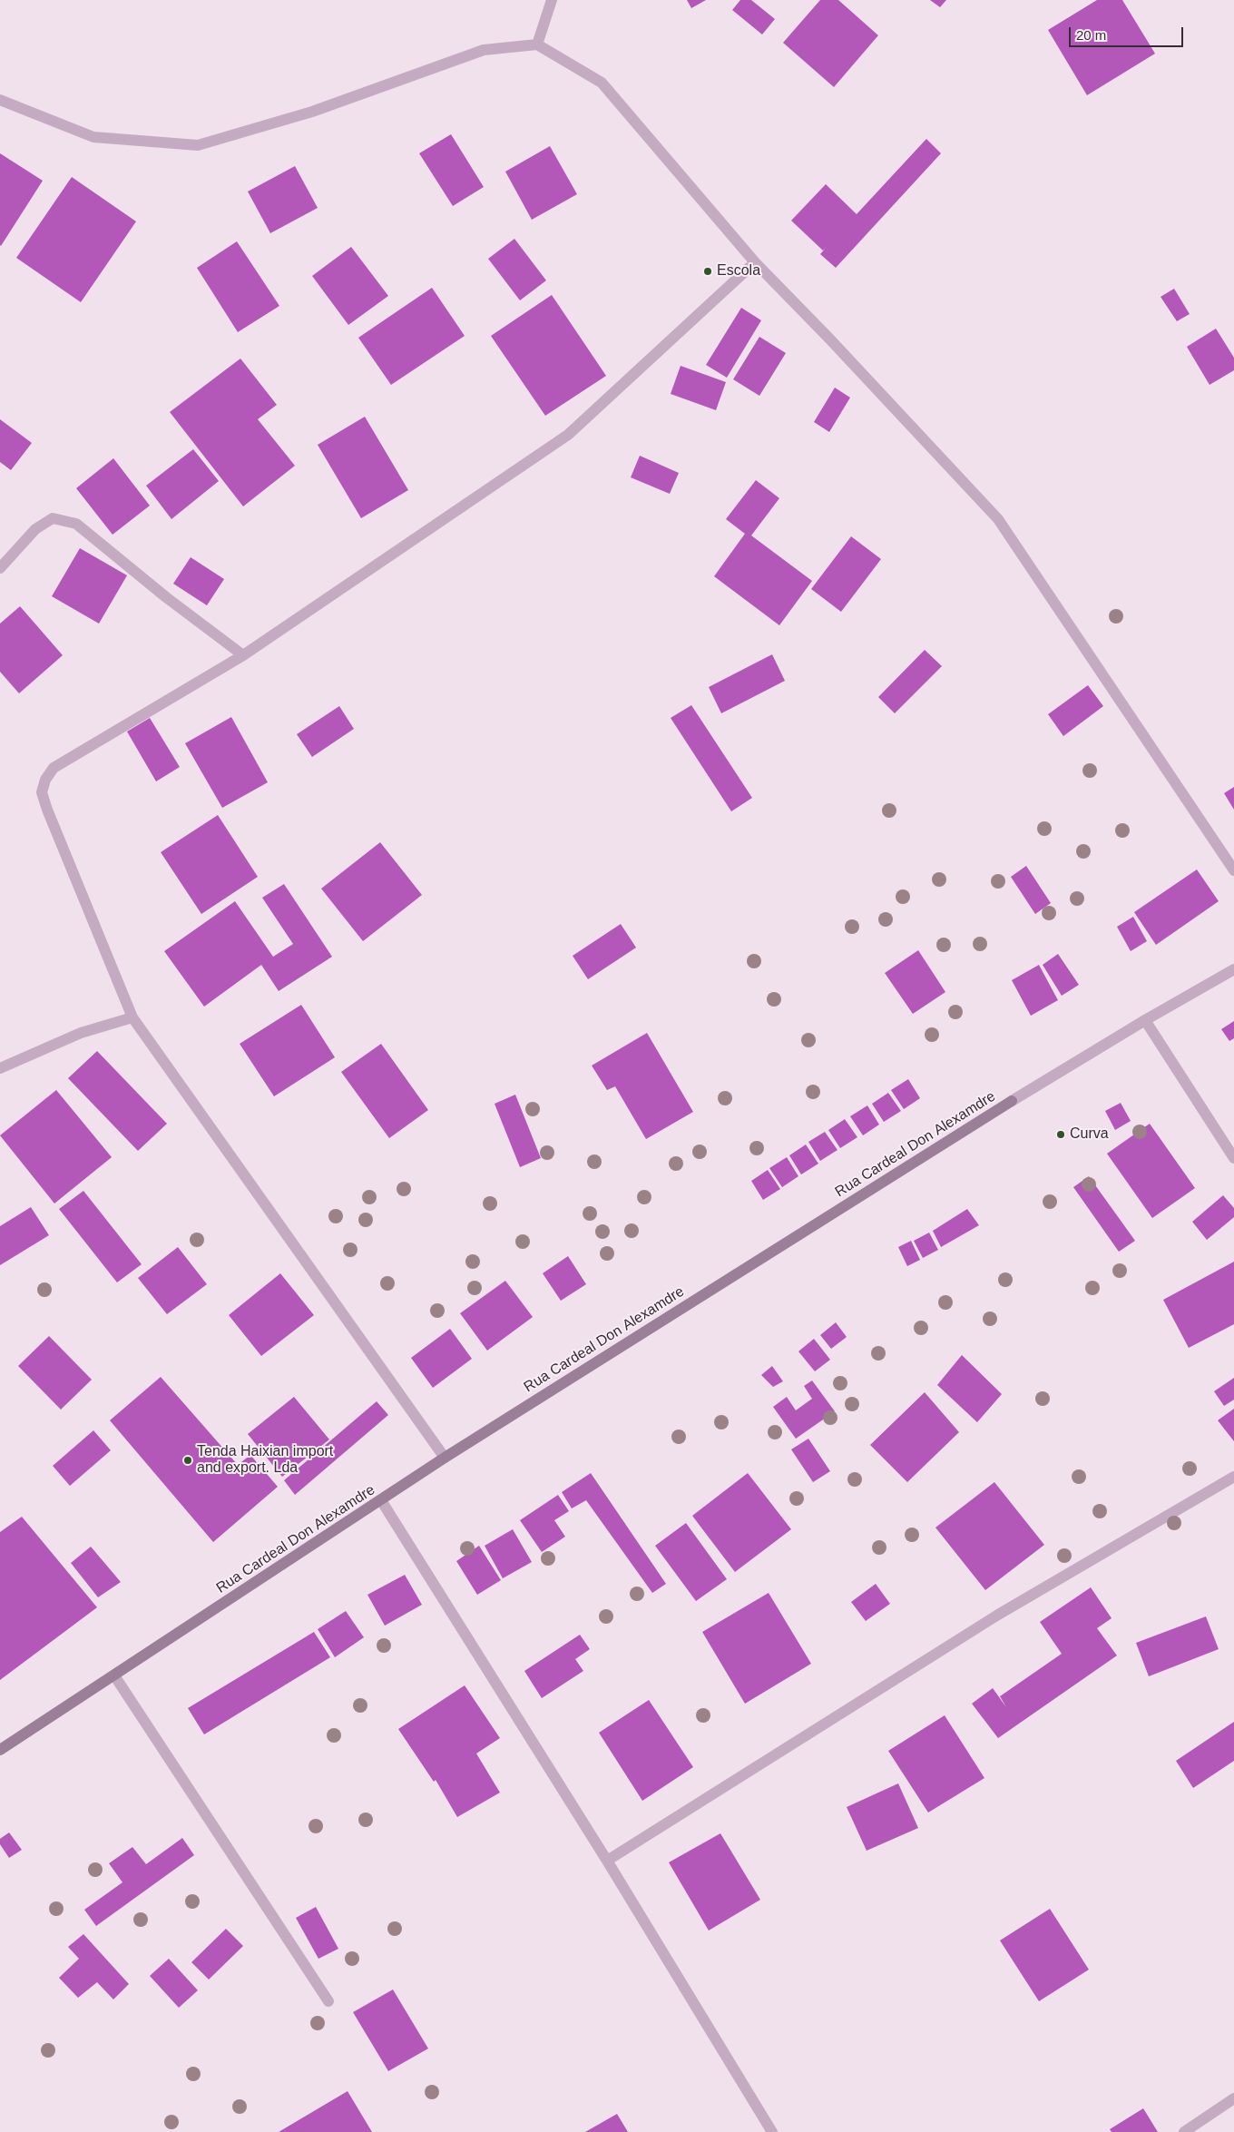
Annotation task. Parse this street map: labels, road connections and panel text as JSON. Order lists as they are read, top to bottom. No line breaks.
{"streets":{"main road":["Rua Cardeal Don Alexamdre"]},"places":["Escola","Curva","Tenda Haixian import and export. Lda"],"scale_bar":"20 m"}
